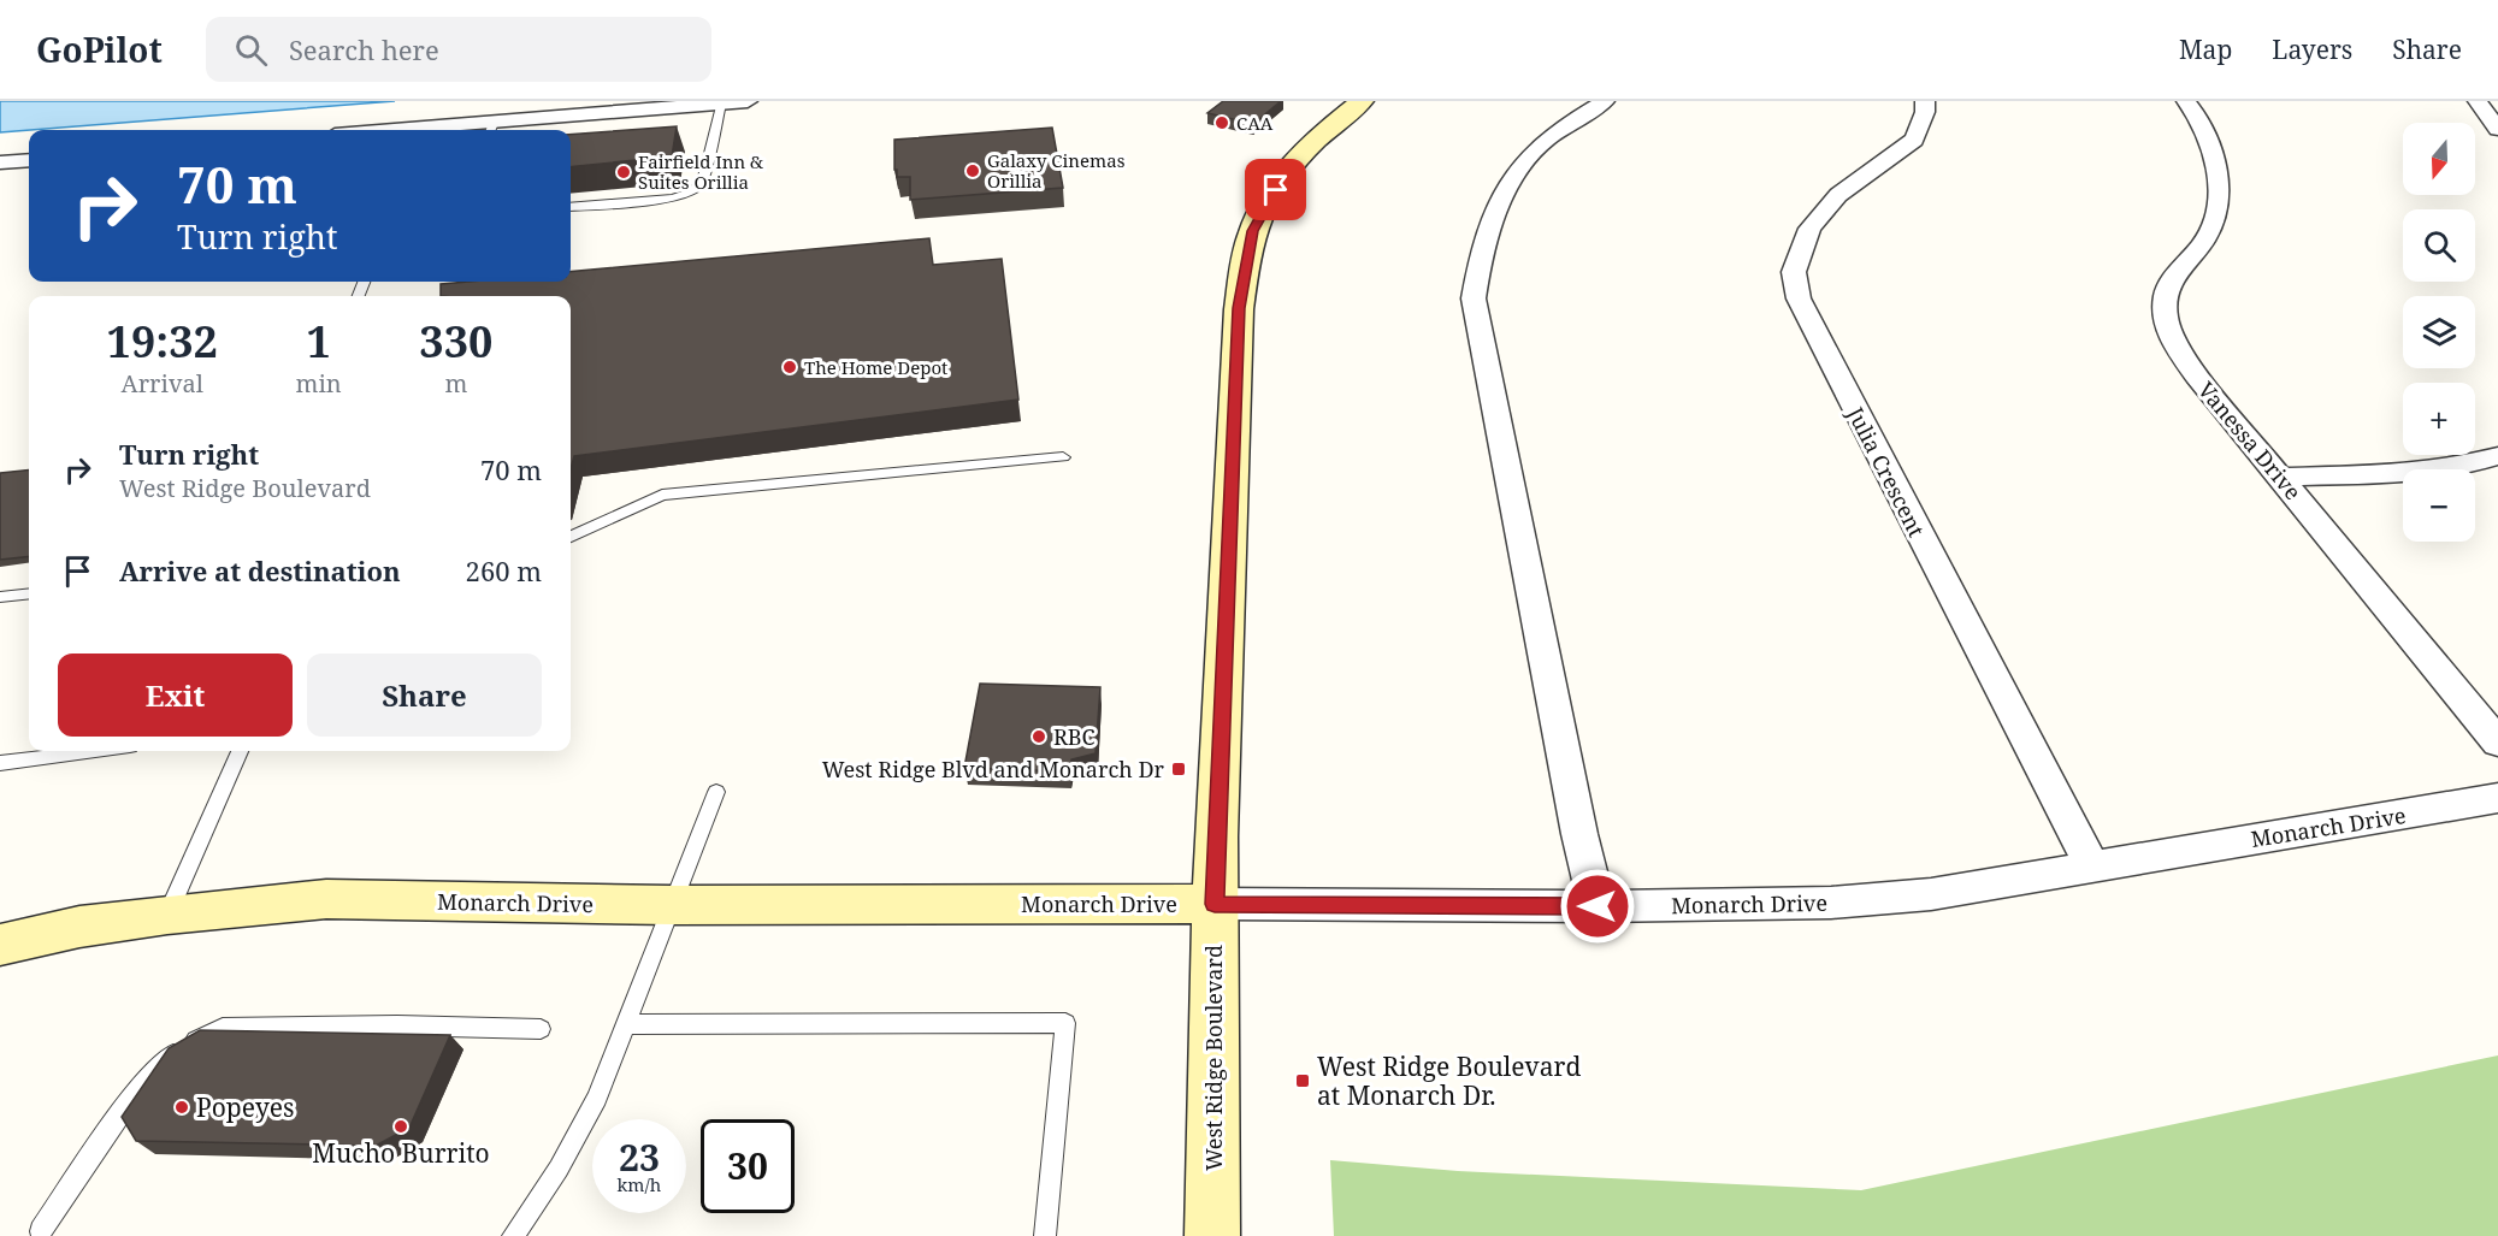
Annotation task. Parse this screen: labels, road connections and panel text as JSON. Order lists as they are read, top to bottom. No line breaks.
{"streets":{"street":["Vanessa Drive","Julia Crescent","Monarch Drive","West Ridge Boulevard"]},"crossings":[["Julia Crescent","Monarch Drive"],["Monarch Drive","West Ridge Boulevard"]],"places":{"other":["CAA","Galaxy Cinemas Orillia","Fairfield Inn & Suites Orillia","The Home Depot","RBC","Popeyes","Mucho Burrito"],"transit":["West Ridge Blvd and Monarch Dr","West Ridge Boulevard at Monarch Dr."]},"north":"bottom","page":{"header":"GoPilot","search":"Search here","nav":["Map","Layers","Share"],"map_buttons":["+","−"],"turn":["70 m","Turn right"],"eta":["19:32","Arrival","1","min","330","m"],"list":[{"name":"Turn right","note":"West Ridge Boulevard","value":"70 m"},{"name":"Arrive at destination","value":"260 m"}],"buttons":["Exit","Share"],"speed":"23 km/h","limit":"30"}}
